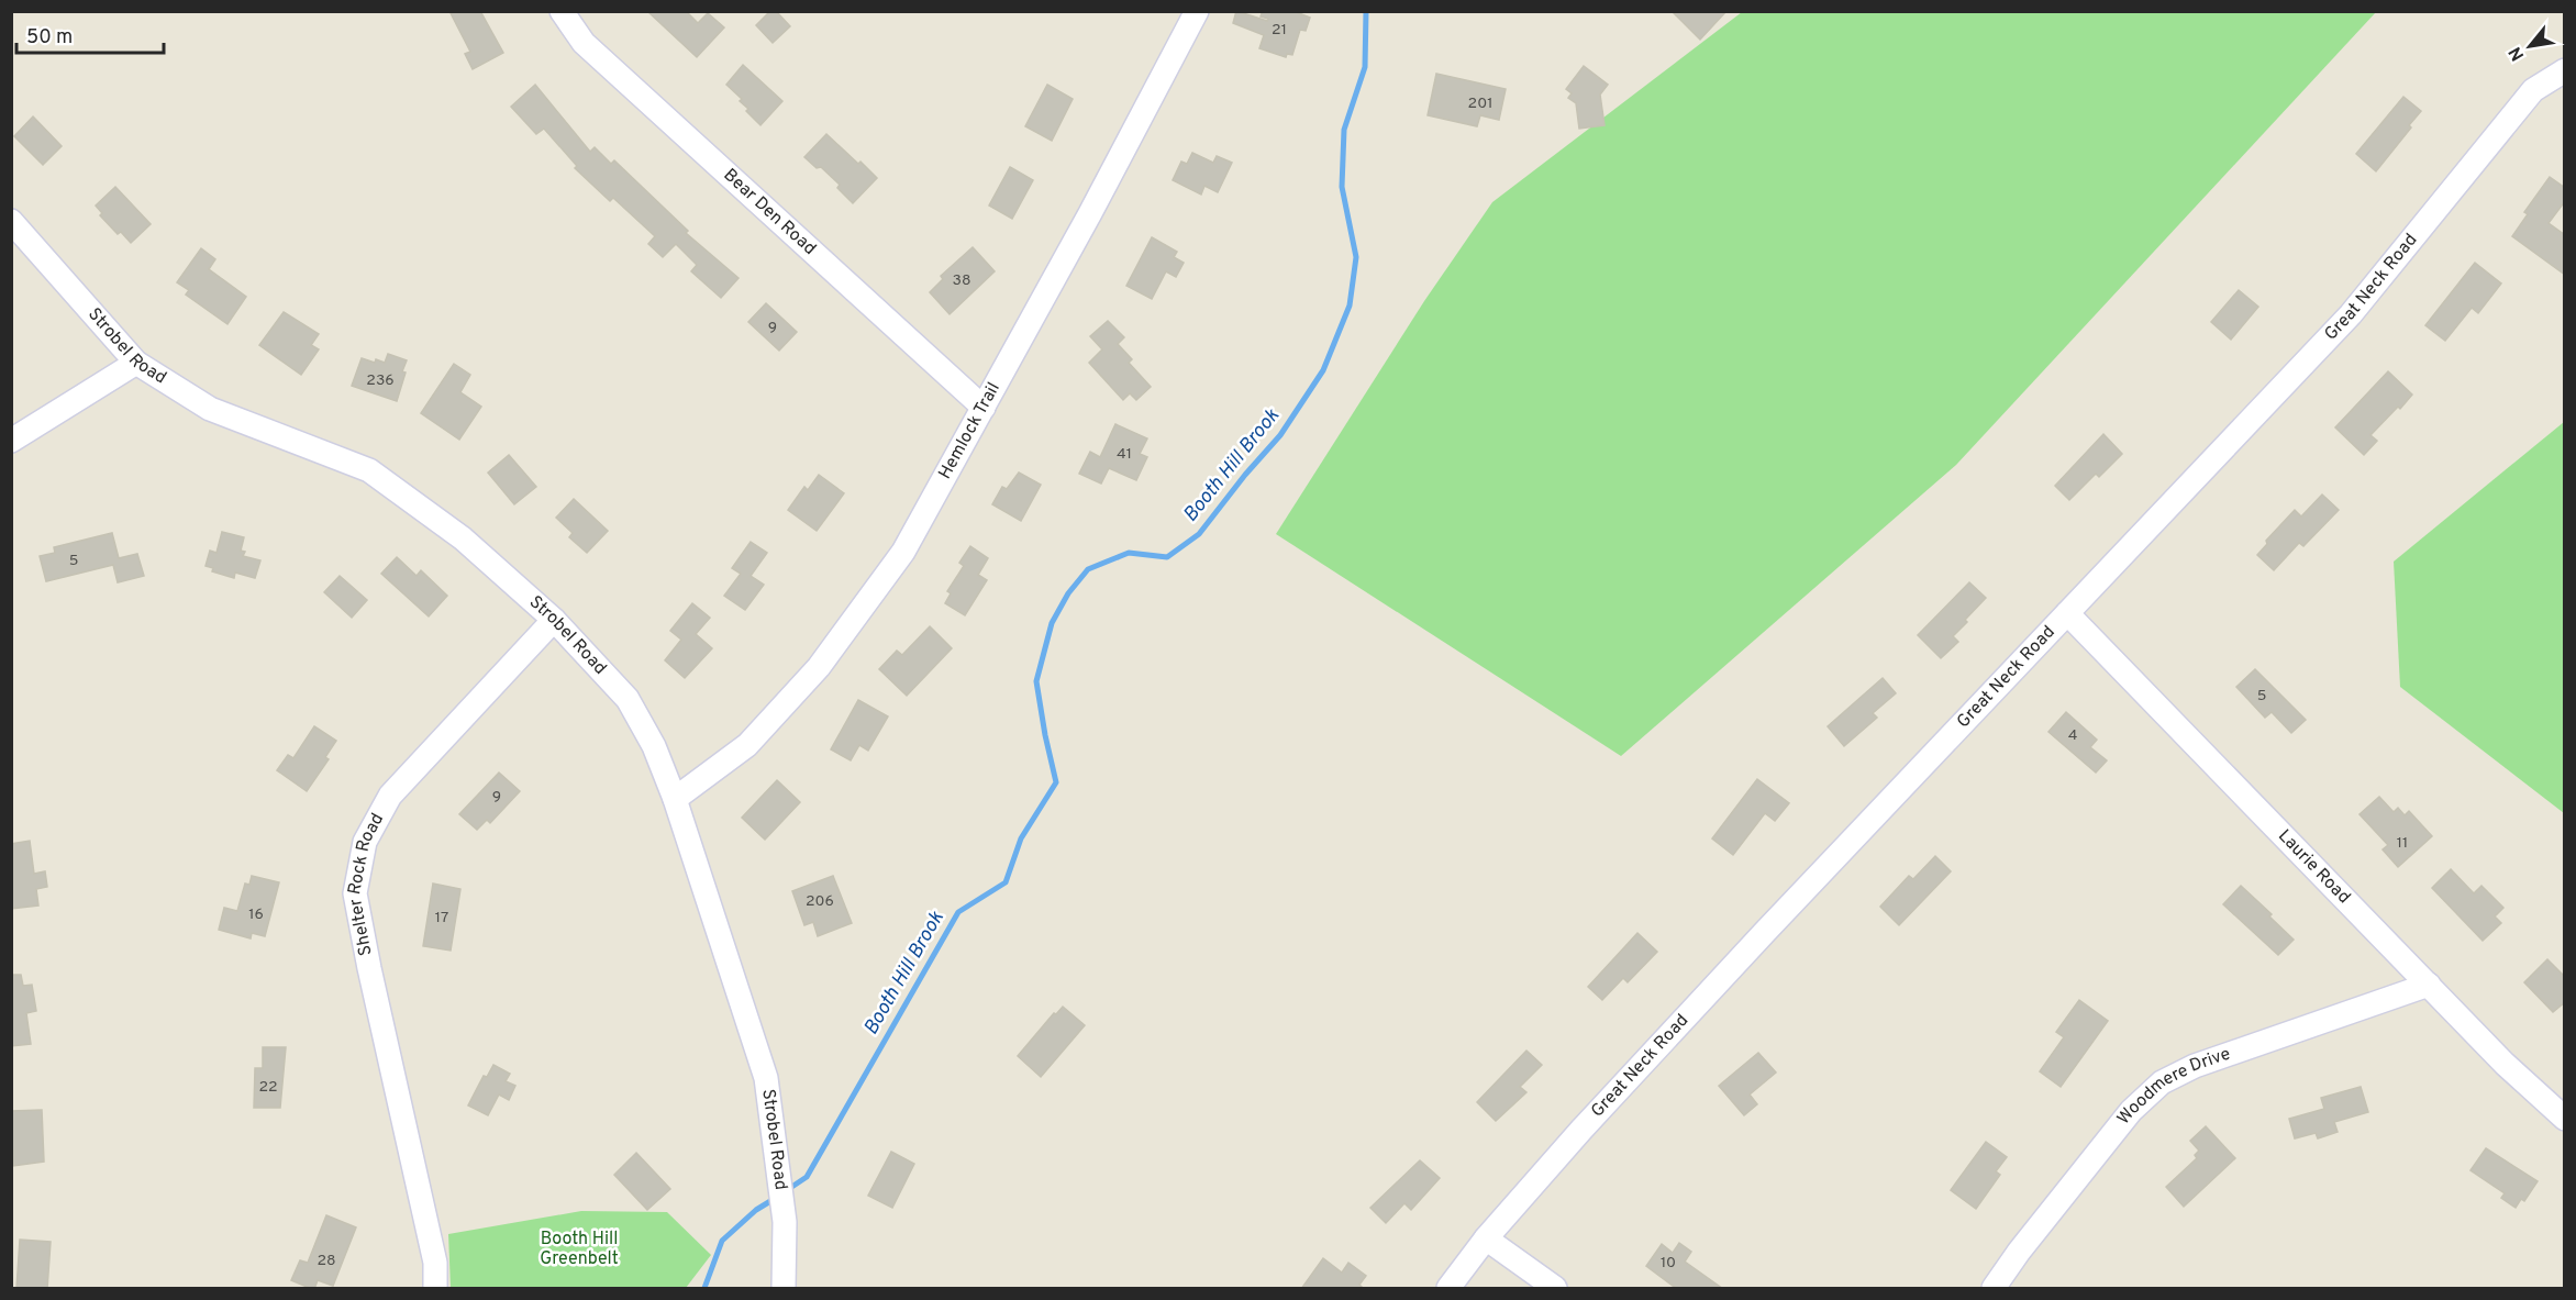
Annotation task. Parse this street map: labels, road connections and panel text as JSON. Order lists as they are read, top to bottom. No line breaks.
{"streets":{"street":["Bear Den Road","Great Neck Road","Strobel Road","Hemlock Trail","Laurie Road","Shelter Rock Road","Woodmere Drive"]},"crossings":[["Bear Den Road","Hemlock Trail"],["Great Neck Road","Laurie Road"],["Strobel Road","Hemlock Trail"],["Strobel Road","Shelter Rock Road"],["Laurie Road","Woodmere Drive"]],"water":["Booth Hill Brook"],"parks":["Booth Hill Greenbelt"],"house_numbers":["21","201","38","9","236","41","5","5","4","9","11","206","16","17","22","28","10"],"scale_bar":"50 m","north":"bottom left"}
